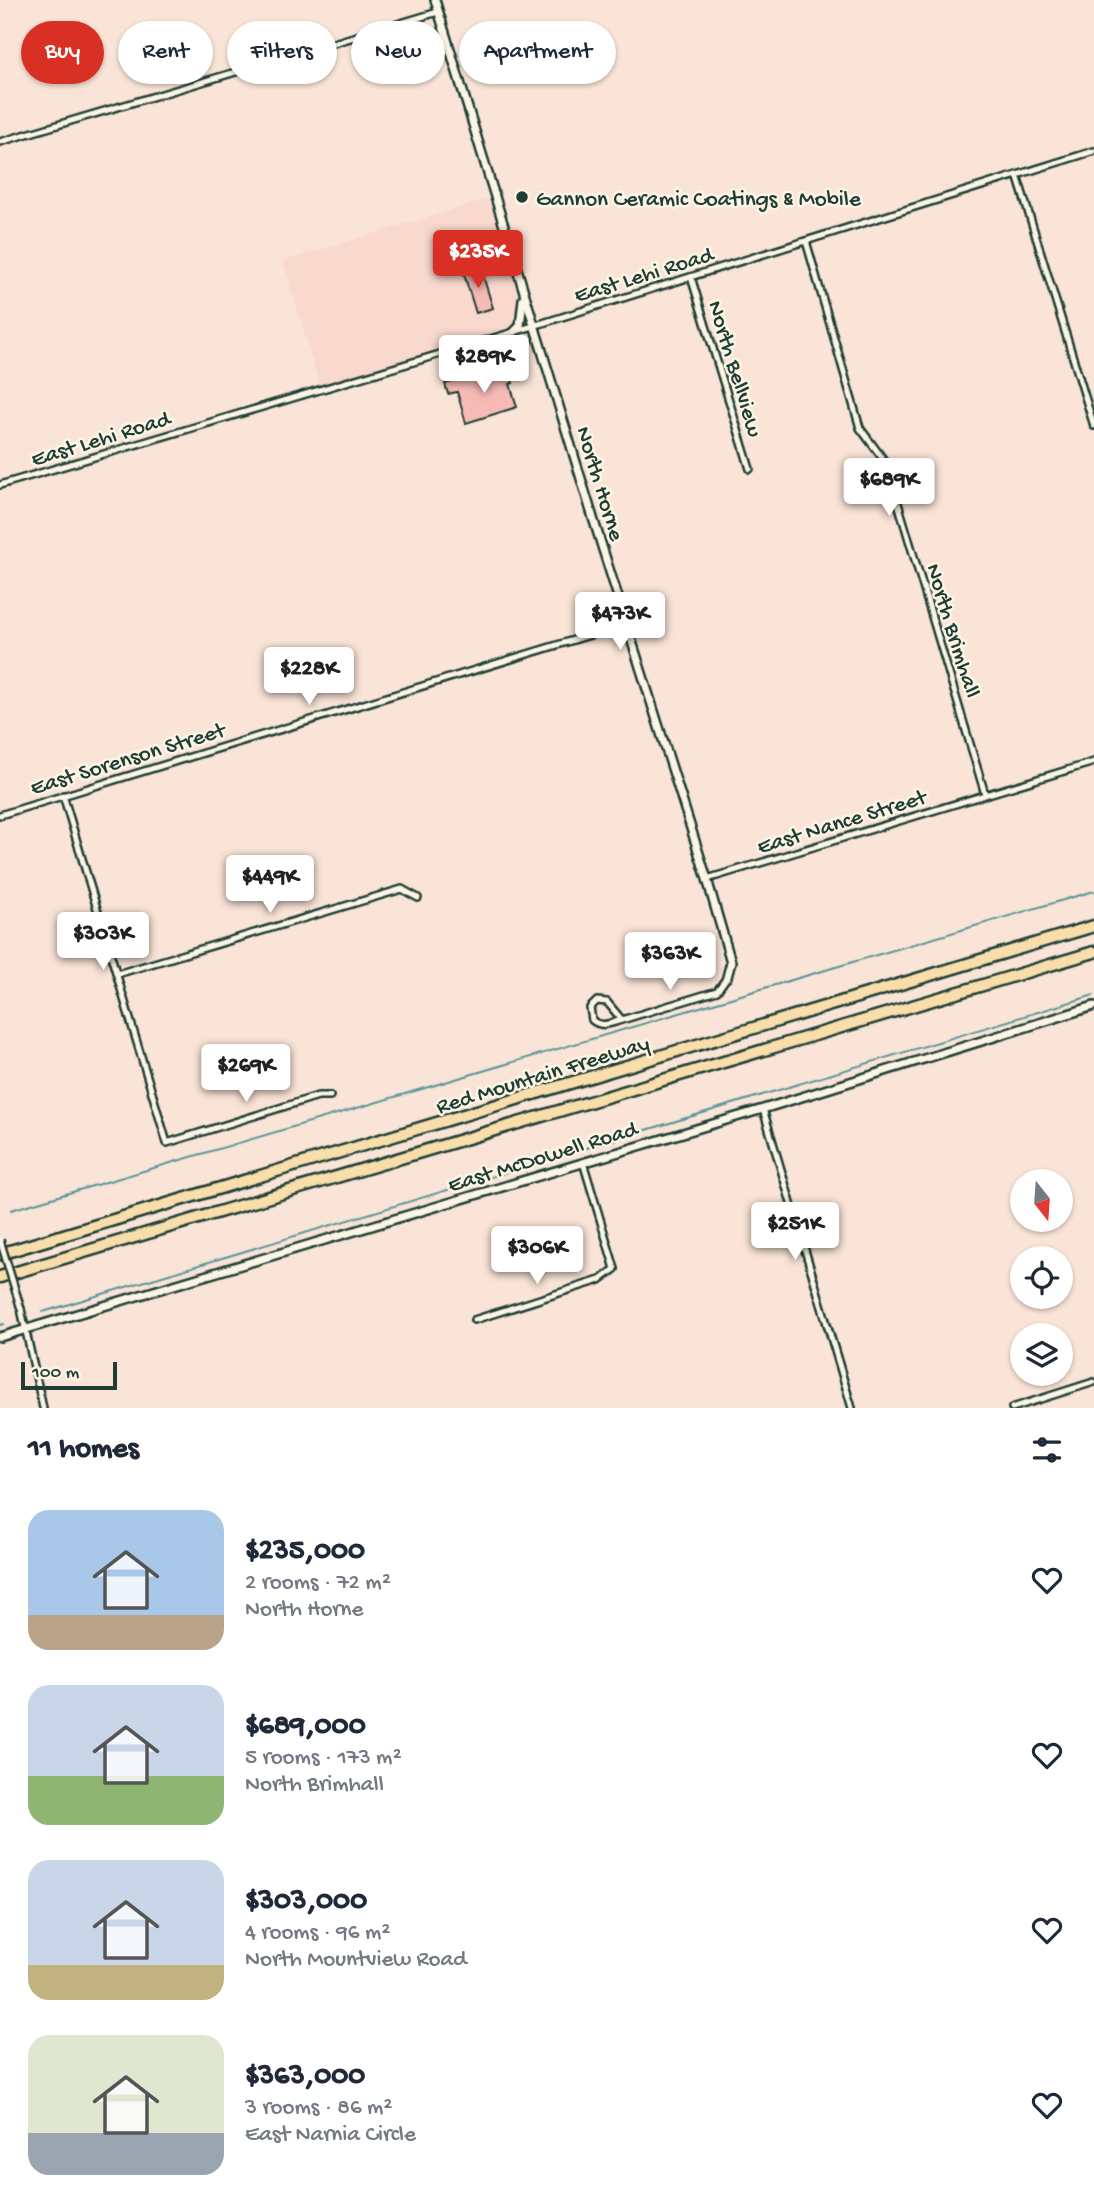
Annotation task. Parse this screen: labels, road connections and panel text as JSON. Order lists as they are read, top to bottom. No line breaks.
{"streets":{"highway":["Red Mountain Freeway"],"street":["East Lehi Road","North Bellview","North Horne","North Brimhall","East Sorenson Street","East Nance Street","East McDowell Road"]},"crossings":[["East Lehi Road","North Bellview"],["East Lehi Road","North Horne"],["East Lehi Road","North Brimhall"],["North Horne","East Sorenson Street"],["North Horne","East Nance Street"],["North Brimhall","East Nance Street"]],"places":["Gannon Ceramic Coatings & Mobile"],"scale_bar":"100 m","north":"bottom","page":{"chip":["Buy","Rent","Filters","New","Apartment"],"price":["$235K","$289K","$689K","$473K","$228K","$449K","$303K","$363K","$269K","$251K","$306K"],"scale":"100 m","heading":"11 homes","list":[{"name":"$235,000","note":"2 rooms · 72 m² · North Horne"},{"name":"$689,000","note":"5 rooms · 173 m² · North Brimhall"},{"name":"$303,000","note":"4 rooms · 96 m² · North Mountview Road"},{"name":"$363,000","note":"3 rooms · 86 m² · East Narnia Circle"}]}}
